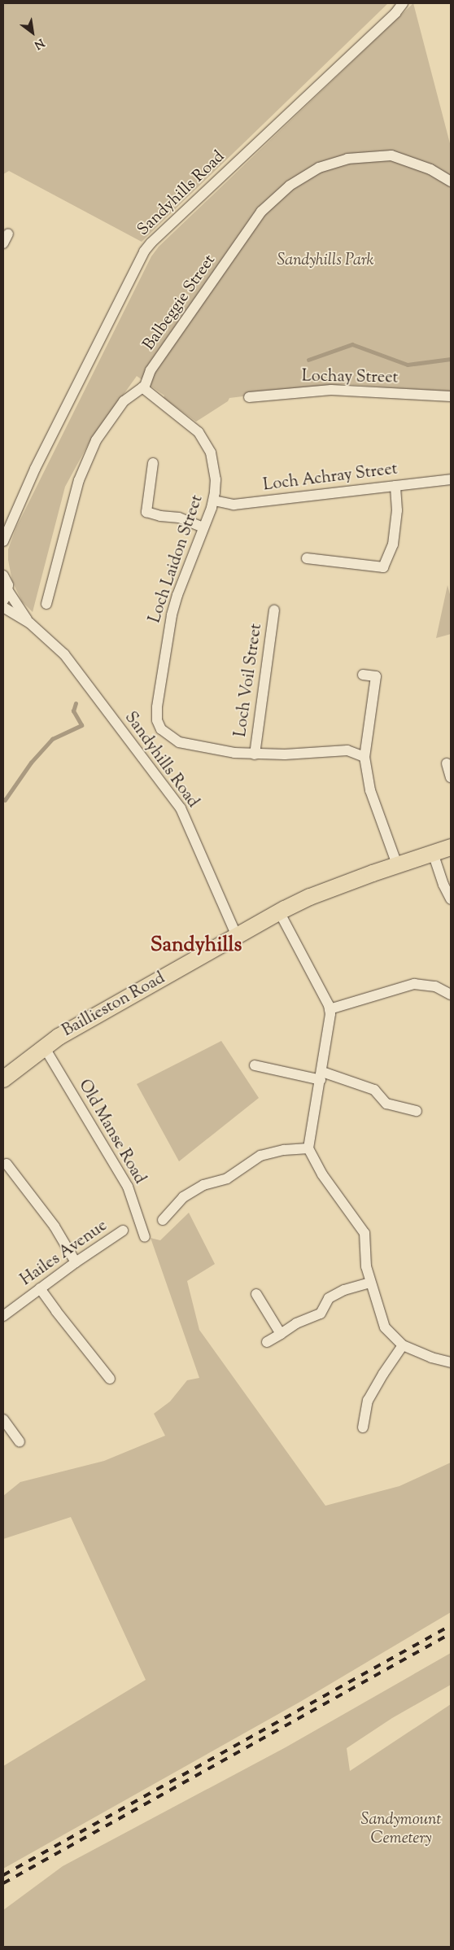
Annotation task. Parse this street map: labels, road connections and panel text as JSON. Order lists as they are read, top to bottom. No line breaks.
{"streets":{"main road":["Baillieston Road"],"street":["Sandyhills Road","Balbeggie Street","Lochay Street","Loch Achray Street","Loch Laidon Street","Loch Voil Street","Old Manse Road","Hailes Avenue"]},"crossings":[["Sandyhills Road","Baillieston Road"],["Balbeggie Street","Loch Laidon Street"],["Loch Achray Street","Loch Laidon Street"],["Loch Laidon Street","Loch Voil Street"],["Baillieston Road","Old Manse Road"]],"districts":["Sandyhills"],"parks":["Sandyhills Park","Sandymount Cemetery"],"north":"bottom right"}
